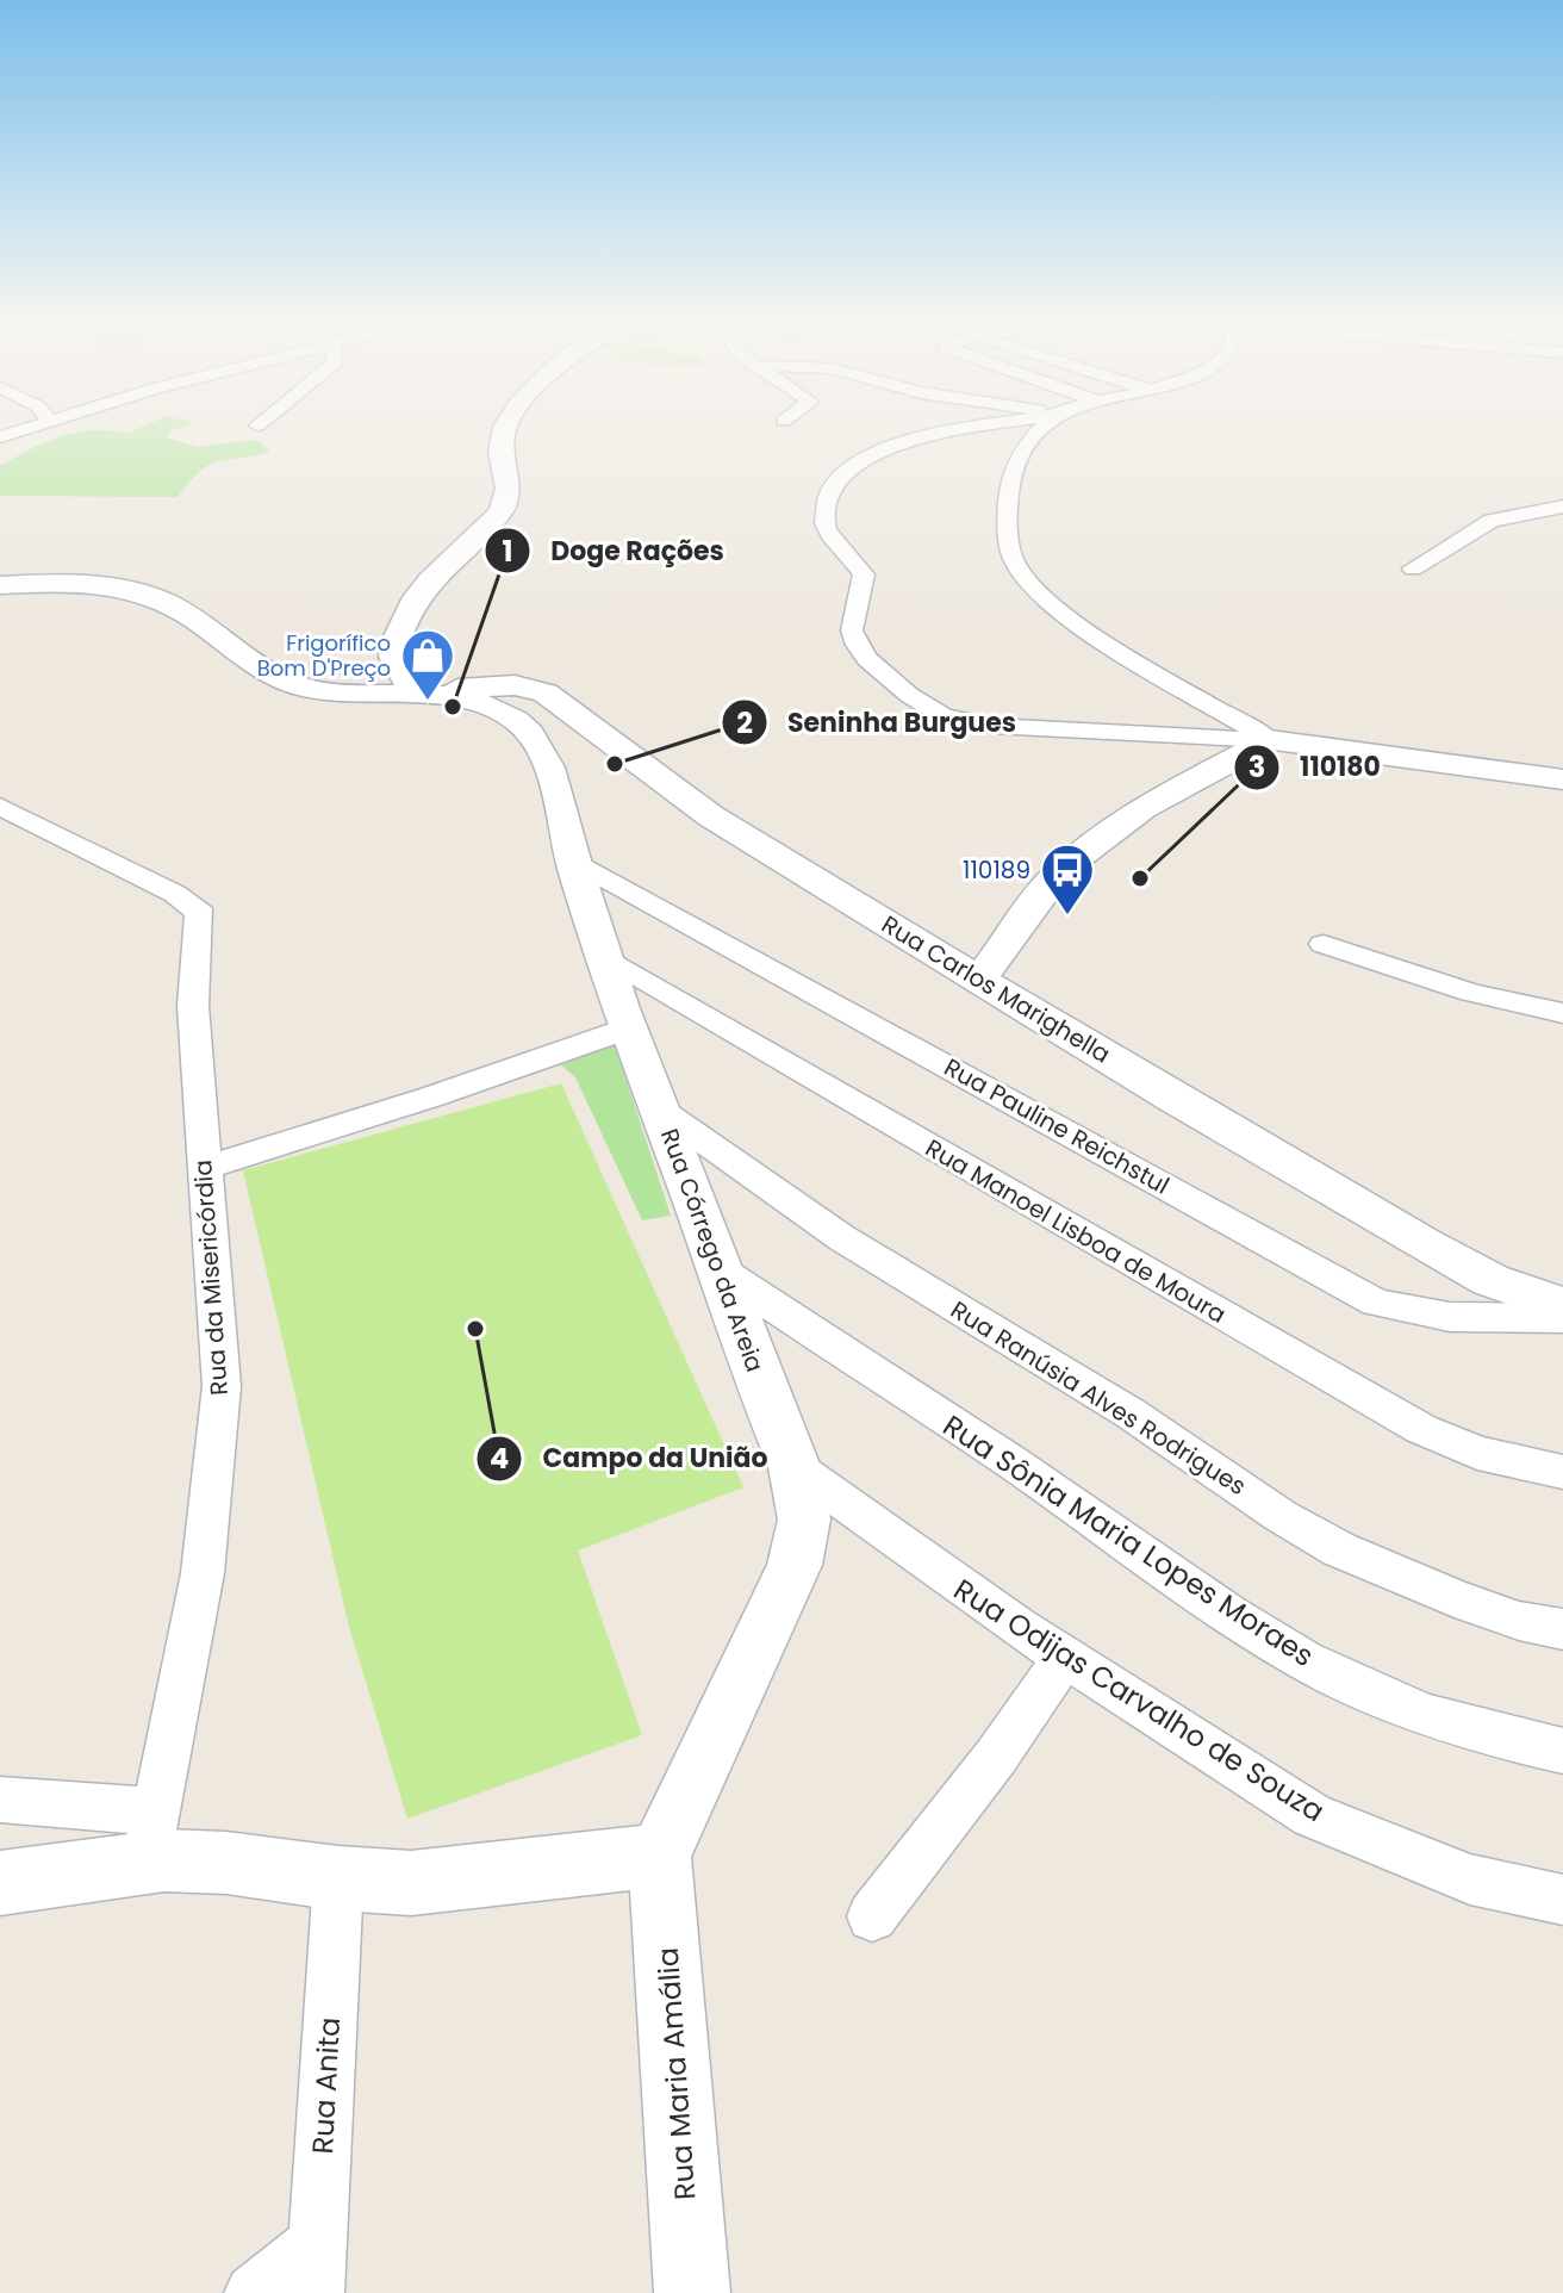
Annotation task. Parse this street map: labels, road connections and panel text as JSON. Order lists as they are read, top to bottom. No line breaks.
{"streets":{"street":["Rua Carlos Marighella","Rua Pauline Reichstul","Rua Manoel Lisboa de Moura","Rua Córrego da Areia","Rua da Misericórdia","Rua Ranúsia Alves Rodrigues","Rua Sônia Maria Lopes Moraes","Rua Odijas Carvalho de Souza","Rua Maria Amália","Rua Anita"]},"crossings":[["Rua Carlos Marighella","Rua Córrego da Areia"],["Rua Pauline Reichstul","Rua Córrego da Areia"],["Rua Manoel Lisboa de Moura","Rua Córrego da Areia"],["Rua Córrego da Areia","Rua Ranúsia Alves Rodrigues"],["Rua Córrego da Areia","Rua Sônia Maria Lopes Moraes"],["Rua Córrego da Areia","Rua Odijas Carvalho de Souza"],["Rua Córrego da Areia","Rua Maria Amália"]],"places":{"shop":["Frigorífico Bom D'Preço"],"other":["Doge Rações","Seninha Burgues","110180","Campo da União"],"bus stop":["110189"]}}
